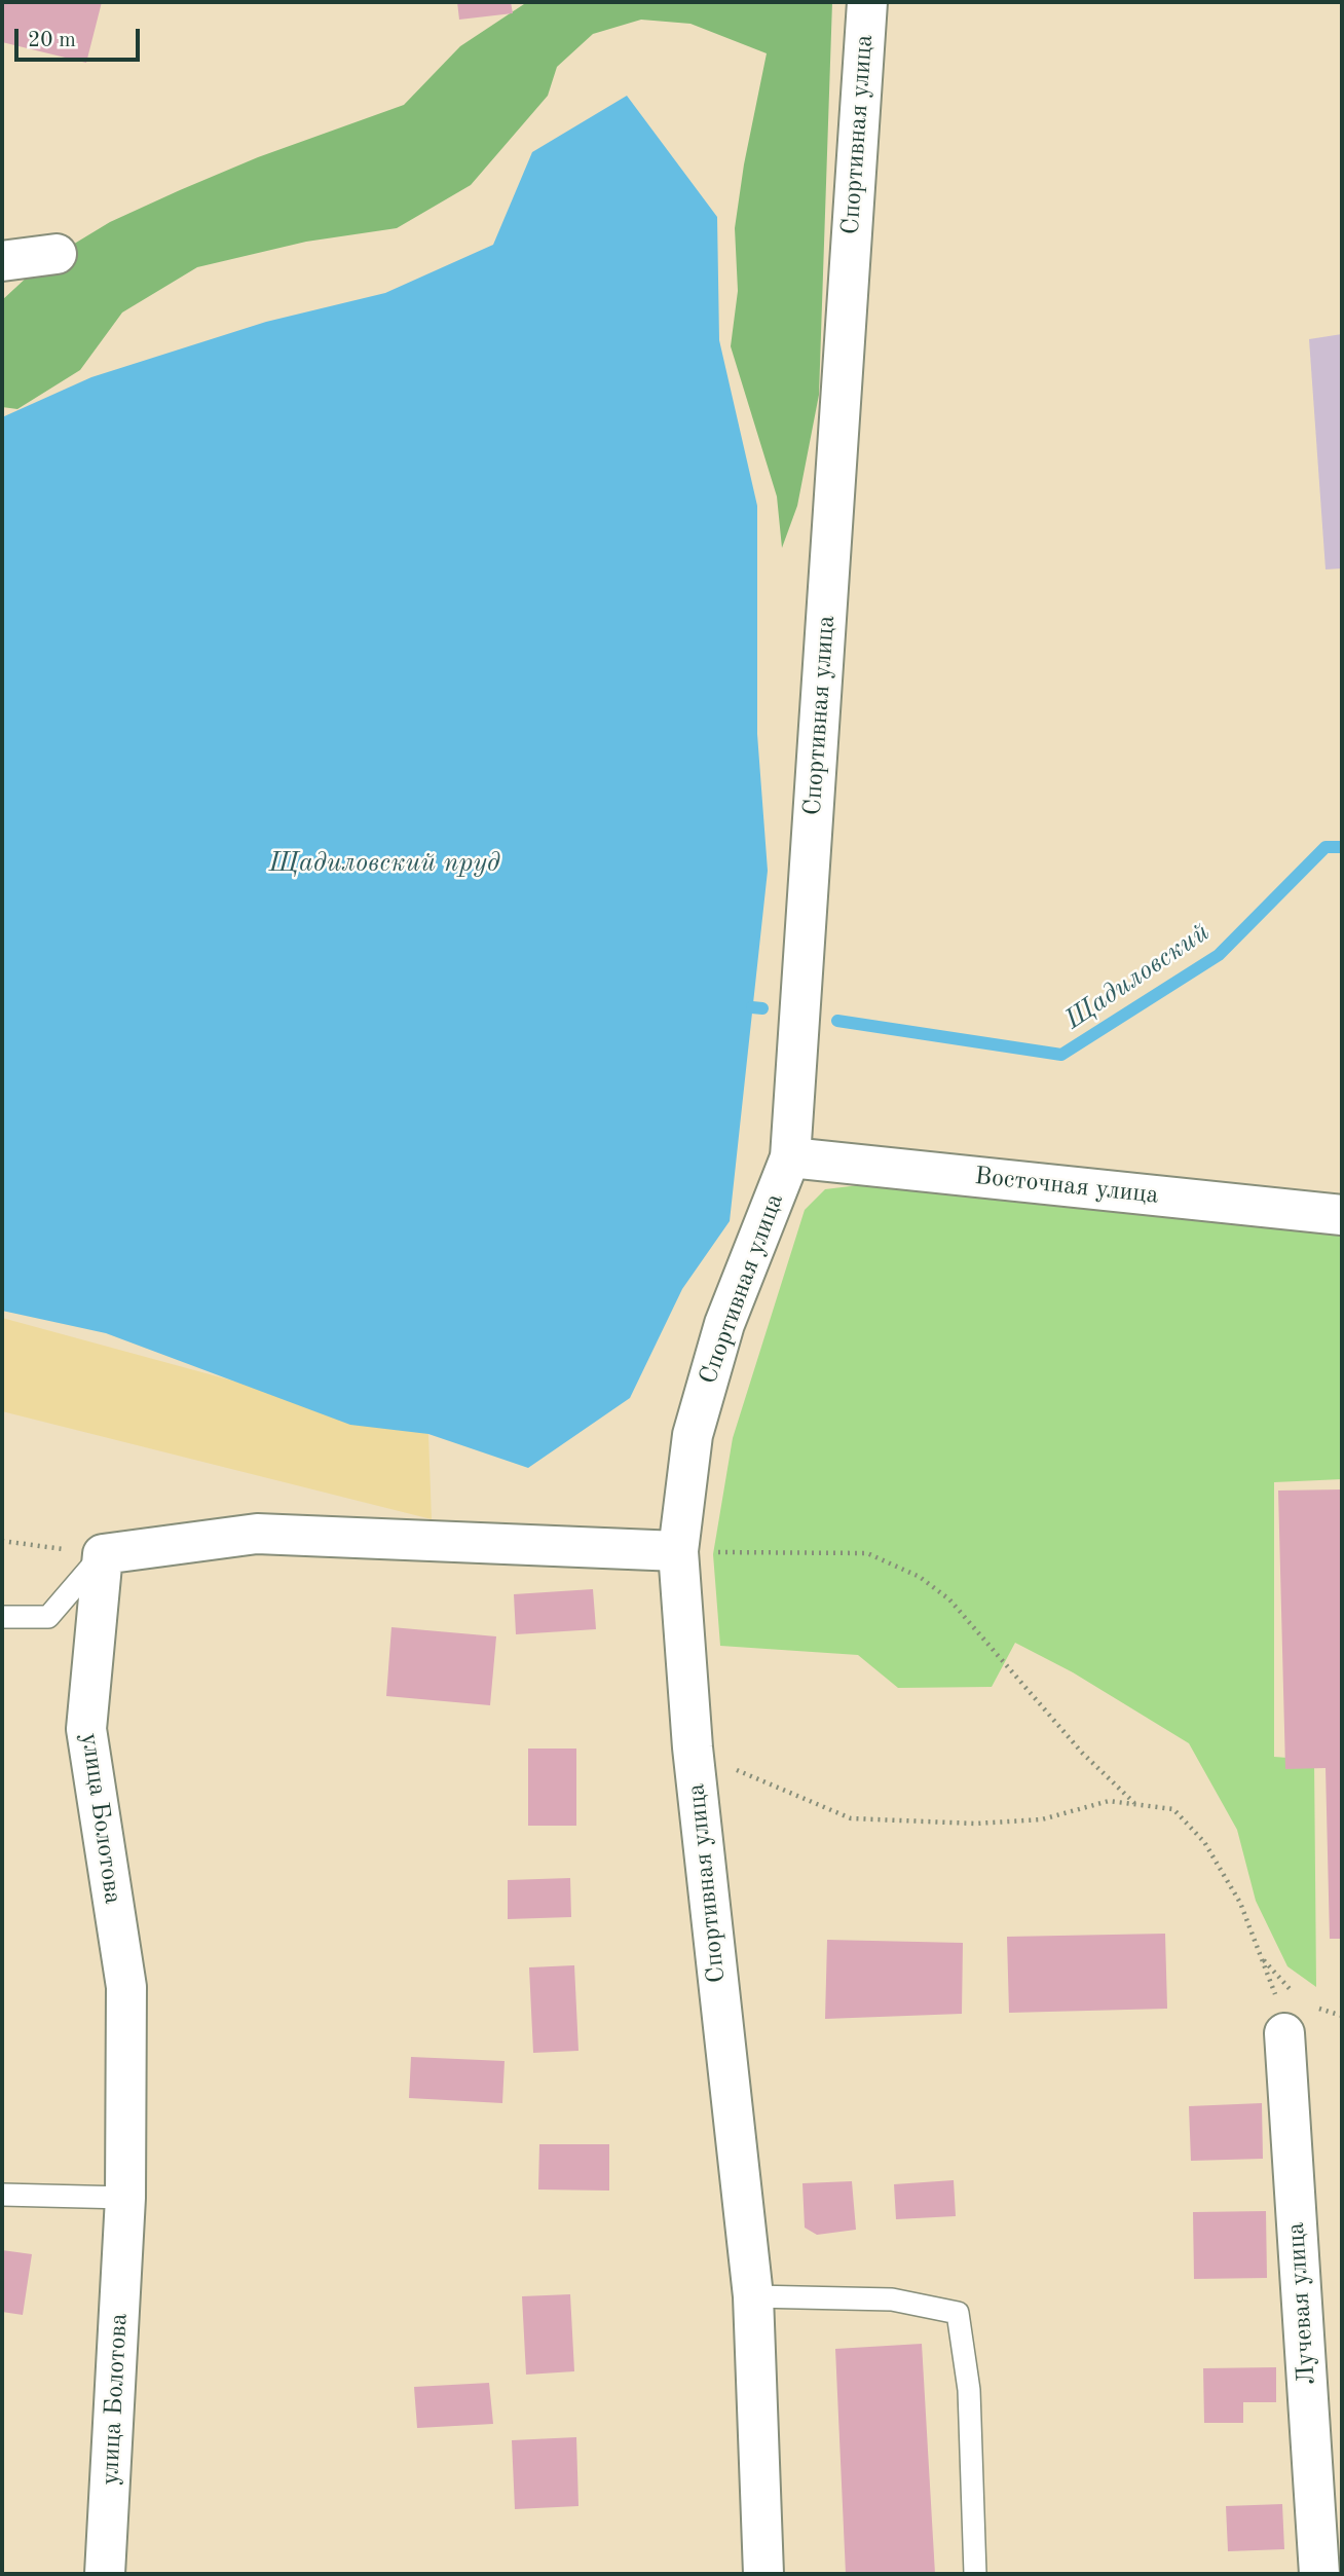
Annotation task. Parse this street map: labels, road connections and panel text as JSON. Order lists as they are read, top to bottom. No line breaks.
{"streets":{"street":["Спортивная улица","Восточная улица","улица Болотова","Лучевая улица"]},"crossings":[["Спортивная улица","Восточная улица"]],"water":["Щадиловский пруд","Щадиловский"],"scale_bar":"20 m"}
